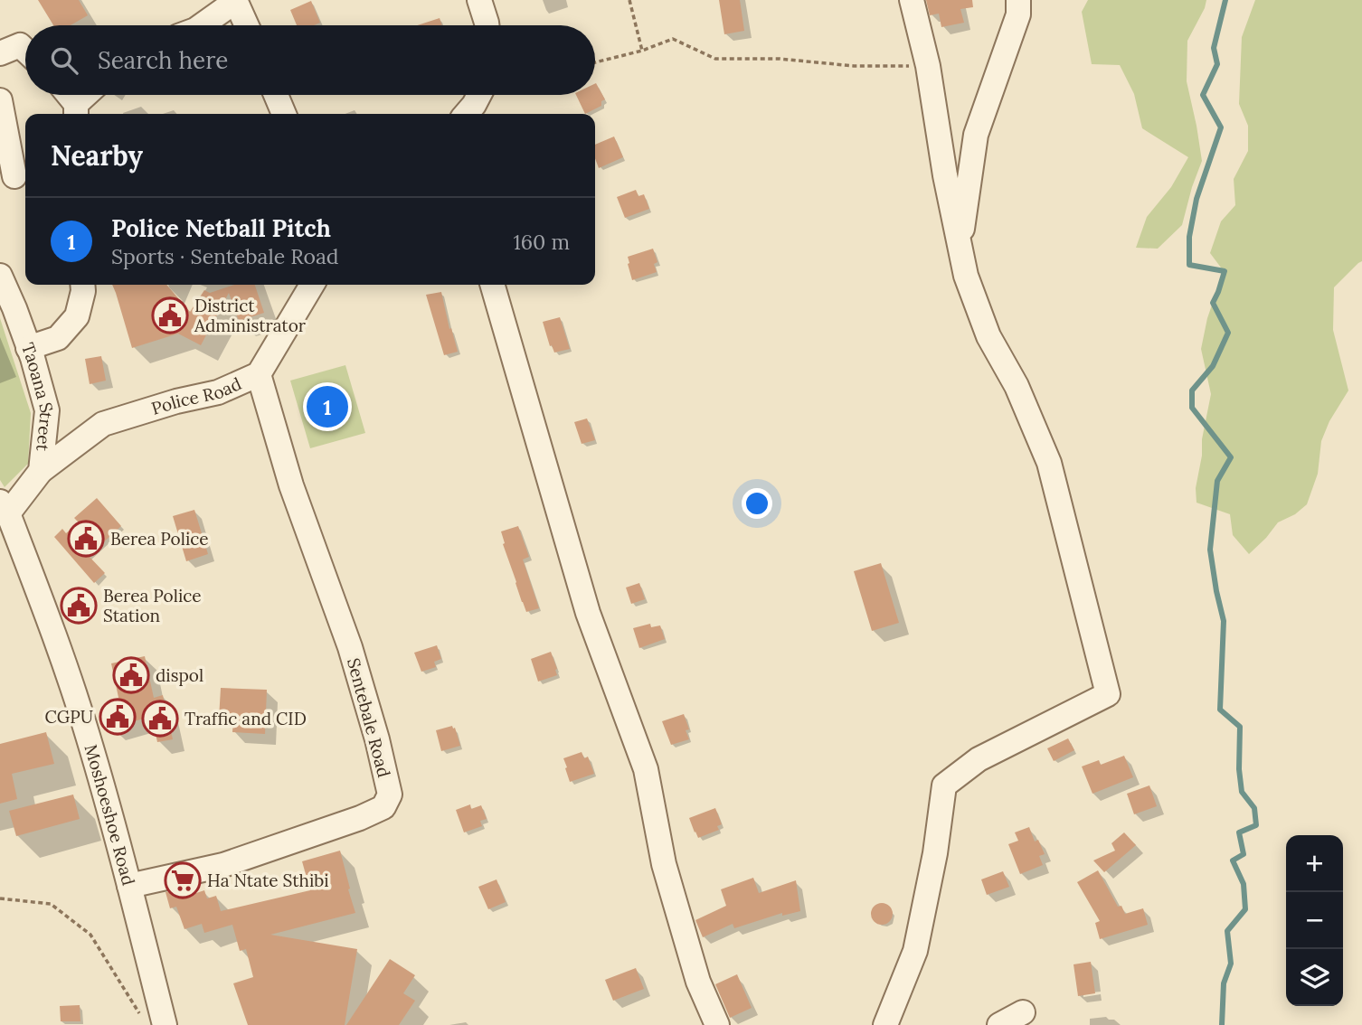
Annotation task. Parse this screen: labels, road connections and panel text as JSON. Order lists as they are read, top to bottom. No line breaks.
{"streets":{"street":["Police Road","Taoana Street","Sentebale Road","Moshoeshoe Road"]},"crossings":[["Police Road","Taoana Street"],["Police Road","Sentebale Road"],["Taoana Street","Moshoeshoe Road"],["Sentebale Road","Moshoeshoe Road"]],"places":{"public building":["District Administrator","Berea Police","Berea Police Station","dispol","CGPU","Traffic and CID"],"supermarket":["Ha Ntate Sthibi"]},"page":{"search":"Search here","heading":"Nearby","list":[{"mark":"1","name":"Police Netball Pitch","note":"Sports · Sentebale Road","value":"160 m"}],"pins":"1","map_buttons":["+","−"]}}
